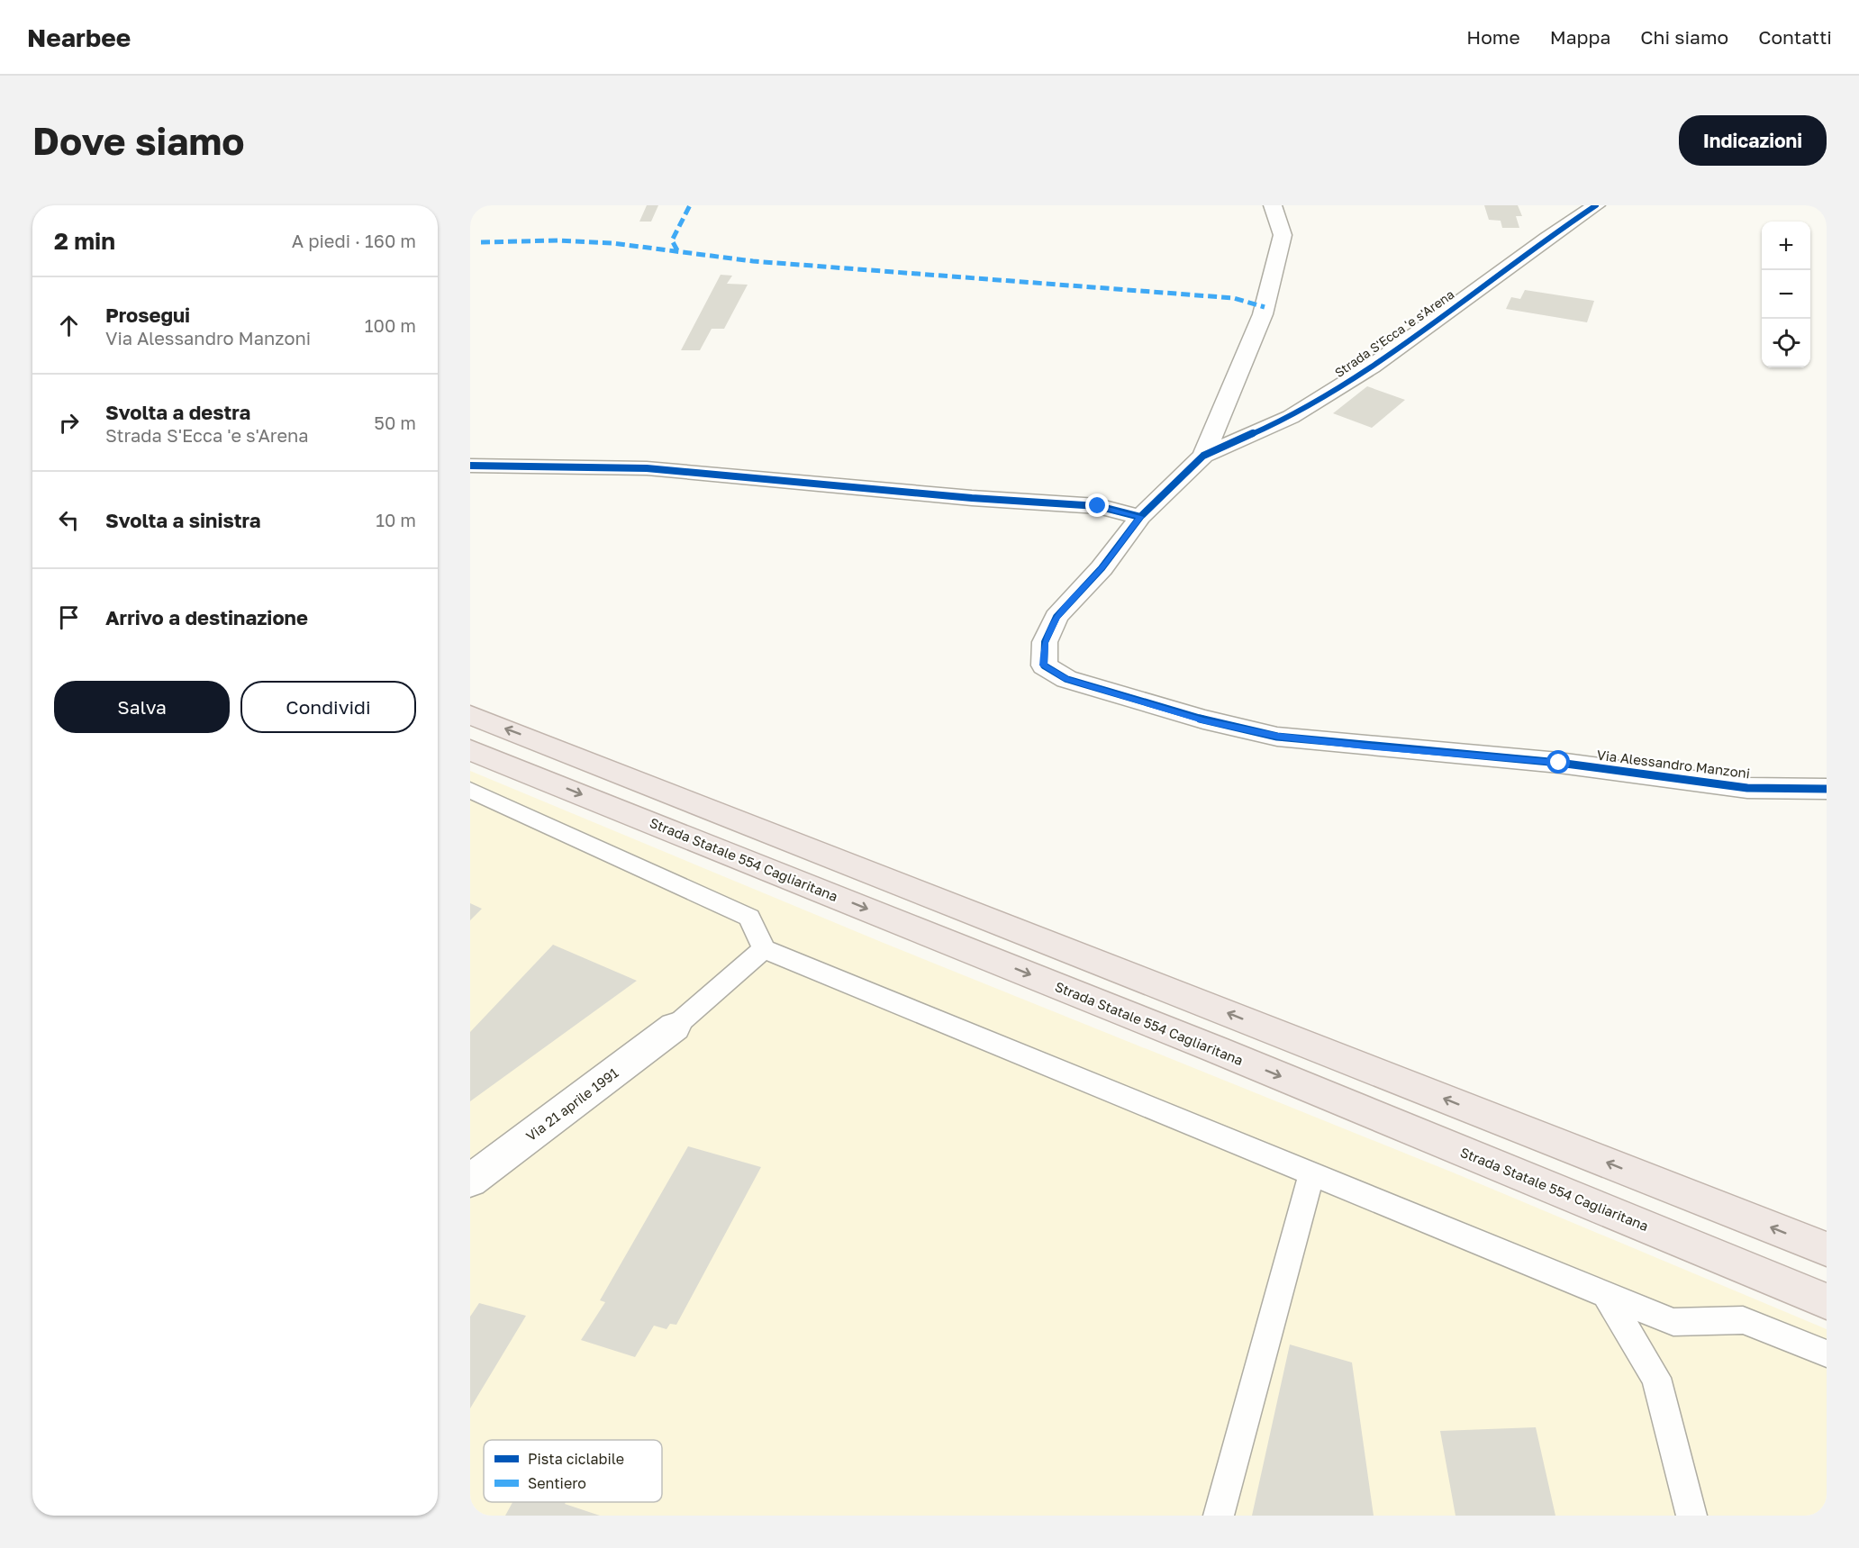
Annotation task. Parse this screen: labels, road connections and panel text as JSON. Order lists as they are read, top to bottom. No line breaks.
{"streets":{"highway":["Strada Statale 554 Cagliaritana"],"street":["Strada S'Ecca 'e s'Arena","Via Alessandro Manzoni","Via 21 aprile 1991"]},"crossings":[["Strada S'Ecca 'e s'Arena","Via Alessandro Manzoni"]],"legend":["Pista ciclabile","Sentiero"],"page":{"header":"Nearbee","nav":["Home","Mappa","Chi siamo","Contatti"],"buttons":["Indicazioni",["Salva","Condividi"]],"title":"Dove siamo","heading":["2 min","A piedi · 160 m"],"map_buttons":["+","−"],"list":[["Prosegui","Via Alessandro Manzoni","100 m"],["Svolta a destra","Strada S'Ecca 'e s'Arena","50 m"],["Svolta a sinistra","10 m"],"Arrivo a destinazione"]}}
